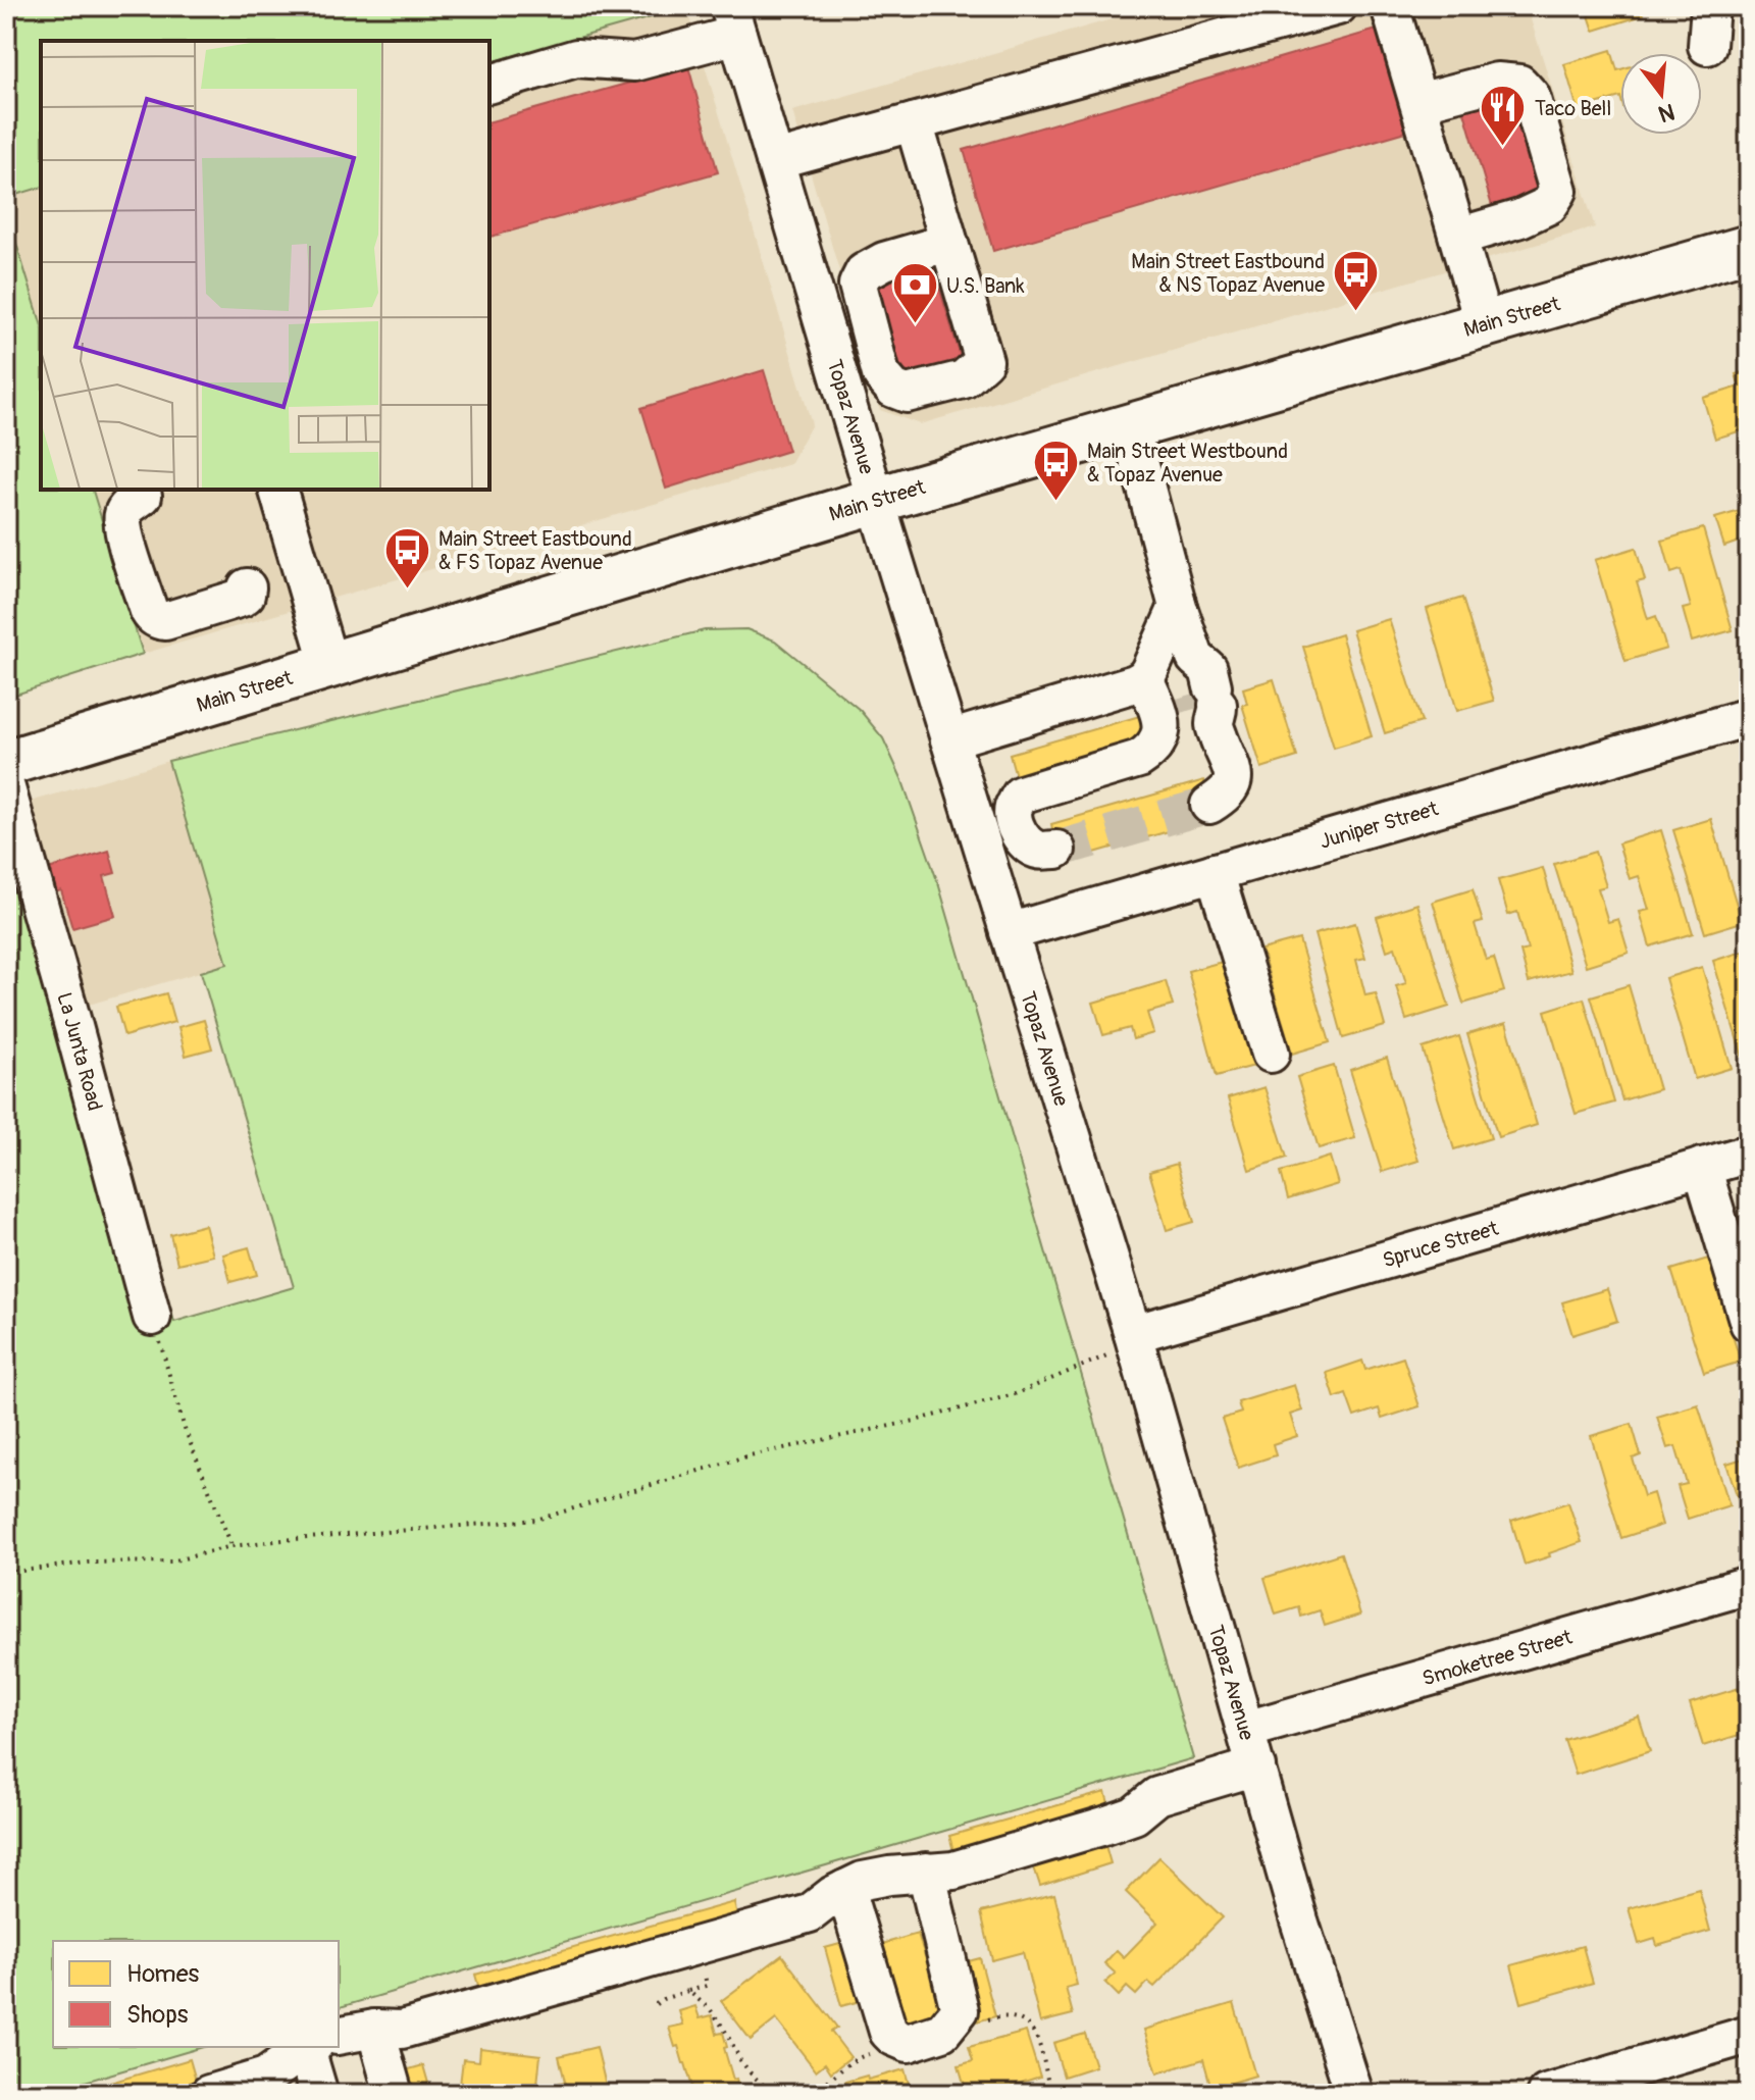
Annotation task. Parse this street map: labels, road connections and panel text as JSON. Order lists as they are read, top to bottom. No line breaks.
{"streets":{"main road":["Main Street"],"street":["Topaz Avenue","Juniper Street","La Junta Road","Spruce Street","Smoketree Street"]},"crossings":[["Main Street","Topaz Avenue"],["Topaz Avenue","Juniper Street"],["Topaz Avenue","Spruce Street"],["Topaz Avenue","Smoketree Street"]],"places":{"restaurant":["Taco Bell"],"bus stop":["Main Street Eastbound & NS Topaz Avenue","Main Street Westbound & Topaz Avenue","Main Street Eastbound & FS Topaz Avenue"],"bank":["U.S. Bank"]},"legend":["Homes","Shops"],"north":"bottom"}
